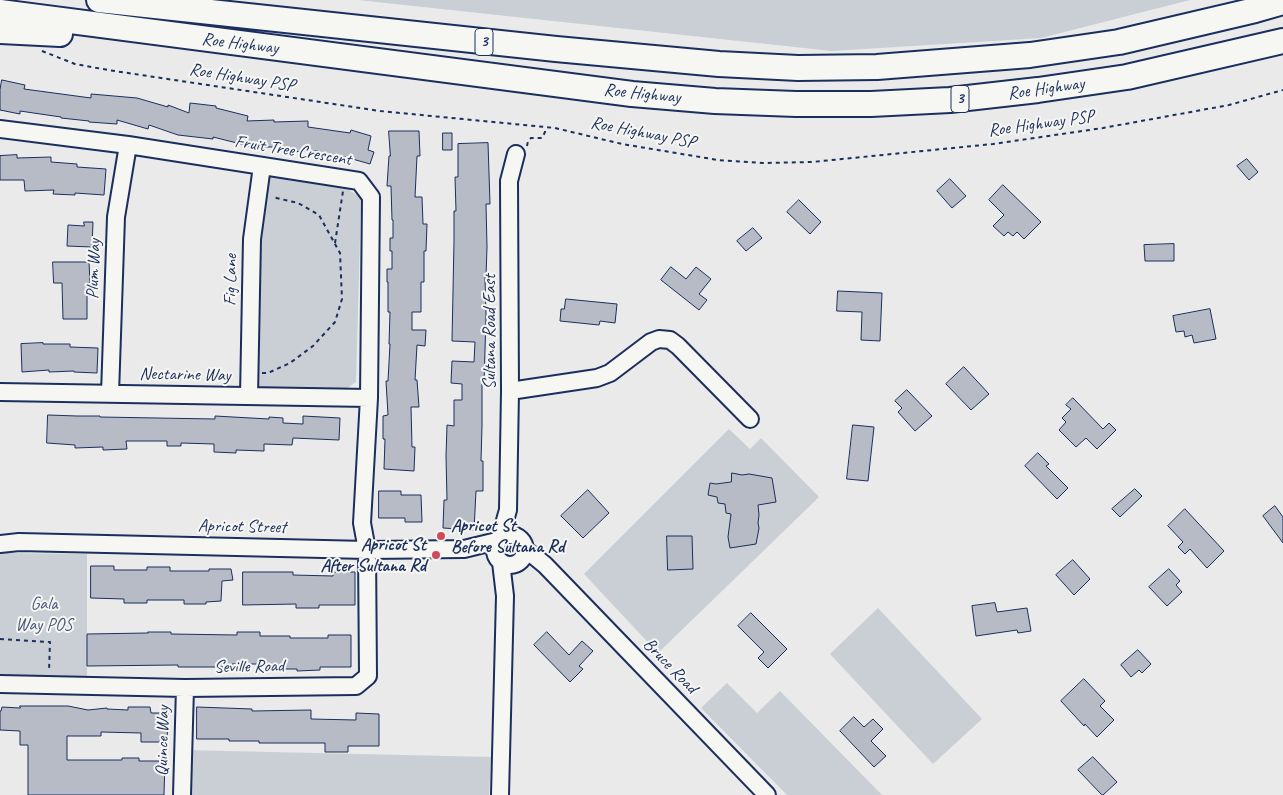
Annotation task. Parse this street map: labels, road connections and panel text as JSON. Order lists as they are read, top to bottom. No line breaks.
{"streets":{"highway":["3","Roe Highway"],"street":["Fruit Tree Crescent","Plum Way","Fig Lane","Sultana Road East","Nectarine Way","Apricot Street","Bruce Road","Seville Road","Quince Way"],"path":["Roe Highway PSP"]},"crossings":[["Fruit Tree Crescent","Plum Way"],["Fruit Tree Crescent","Fig Lane"],["Fruit Tree Crescent","Nectarine Way"],["Fruit Tree Crescent","Apricot Street"],["Fruit Tree Crescent","Seville Road"],["Plum Way","Nectarine Way"],["Fig Lane","Nectarine Way"],["Sultana Road East","Apricot Street"],["Sultana Road East","Bruce Road"],["Apricot Street","Bruce Road"],["Apricot Street","Seville Road"],["Seville Road","Quince Way"]],"parks":["Gala Way POS"],"places":["Apricot St Before Sultana Rd","Apricot St After Sultana Rd"]}
